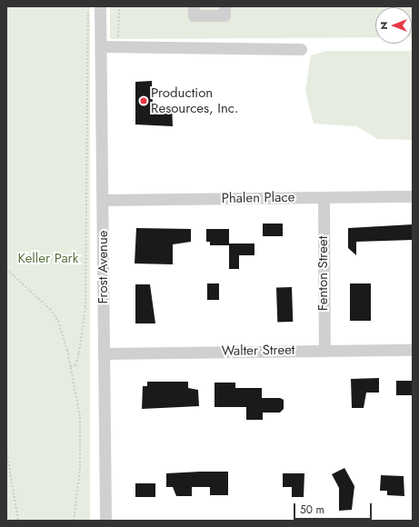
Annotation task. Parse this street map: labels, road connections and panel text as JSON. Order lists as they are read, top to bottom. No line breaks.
{"streets":{"street":["Phalen Place","Frost Avenue","Fenton Street","Walter Street"]},"crossings":[["Phalen Place","Frost Avenue"],["Phalen Place","Fenton Street"],["Frost Avenue","Walter Street"],["Fenton Street","Walter Street"]],"parks":["Keller Park"],"places":["Production Resources, Inc."],"scale_bar":"50 m","north":"left"}
